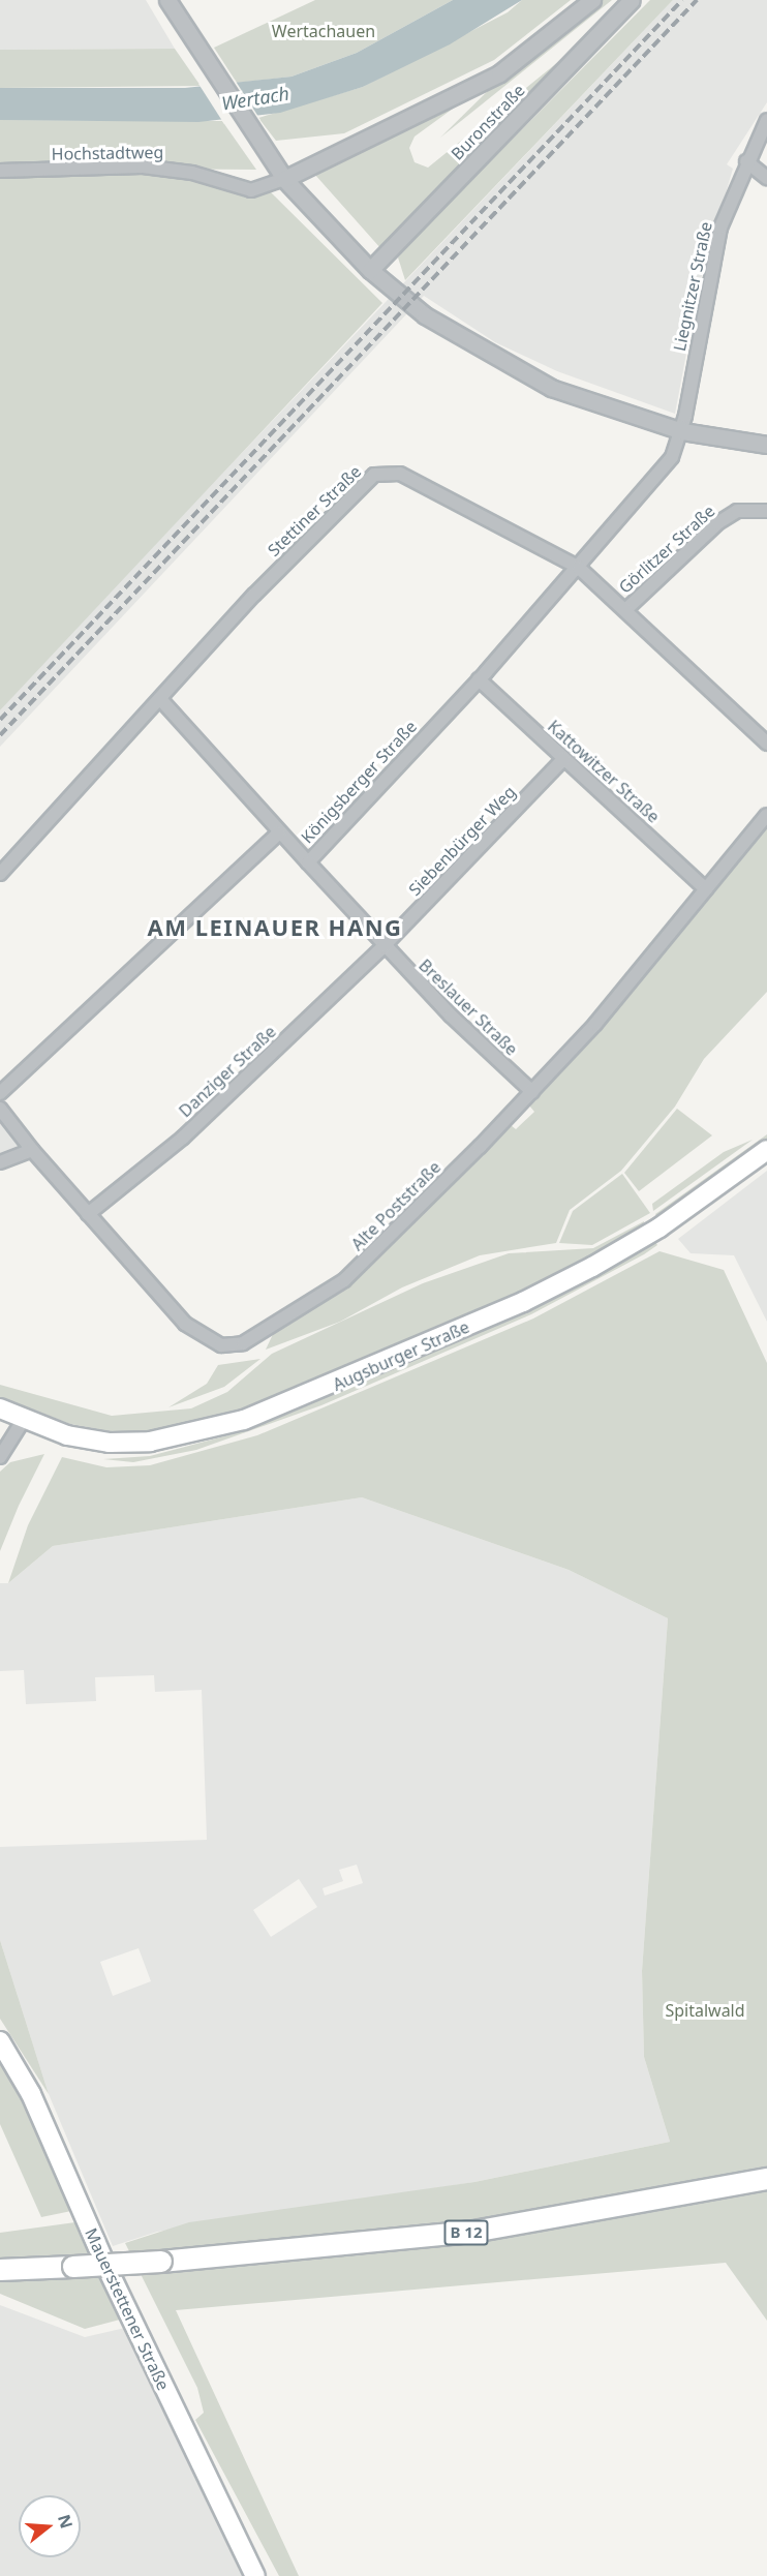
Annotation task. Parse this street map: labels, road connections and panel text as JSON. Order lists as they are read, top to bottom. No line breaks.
{"streets":{"main road":["Augsburger Straße","B 12","Mauerstettener Straße"],"street":["Buronstraße","Hochstadtweg","Liegnitzer Straße","Stettiner Straße","Görlitzer Straße","Kattowitzer Straße","Königsberger Straße","Siebenbürger Weg","Breslauer Straße","Danziger Straße","Alte Poststraße"]},"crossings":[["Buronstraße","Hochstadtweg"],["Liegnitzer Straße","Königsberger Straße"],["Stettiner Straße","Görlitzer Straße"],["Stettiner Straße","Königsberger Straße"],["Kattowitzer Straße","Königsberger Straße"],["Kattowitzer Straße","Siebenbürger Weg"],["Kattowitzer Straße","Alte Poststraße"],["Königsberger Straße","Breslauer Straße"],["Siebenbürger Weg","Breslauer Straße"],["Siebenbürger Weg","Danziger Straße"],["Breslauer Straße","Danziger Straße"],["Breslauer Straße","Alte Poststraße"],["Danziger Straße","Alte Poststraße"]],"districts":["AM LEINAUER HANG"],"water":["Wertach"],"parks":["Wertachauen","Spitalwald"],"north":"right"}
